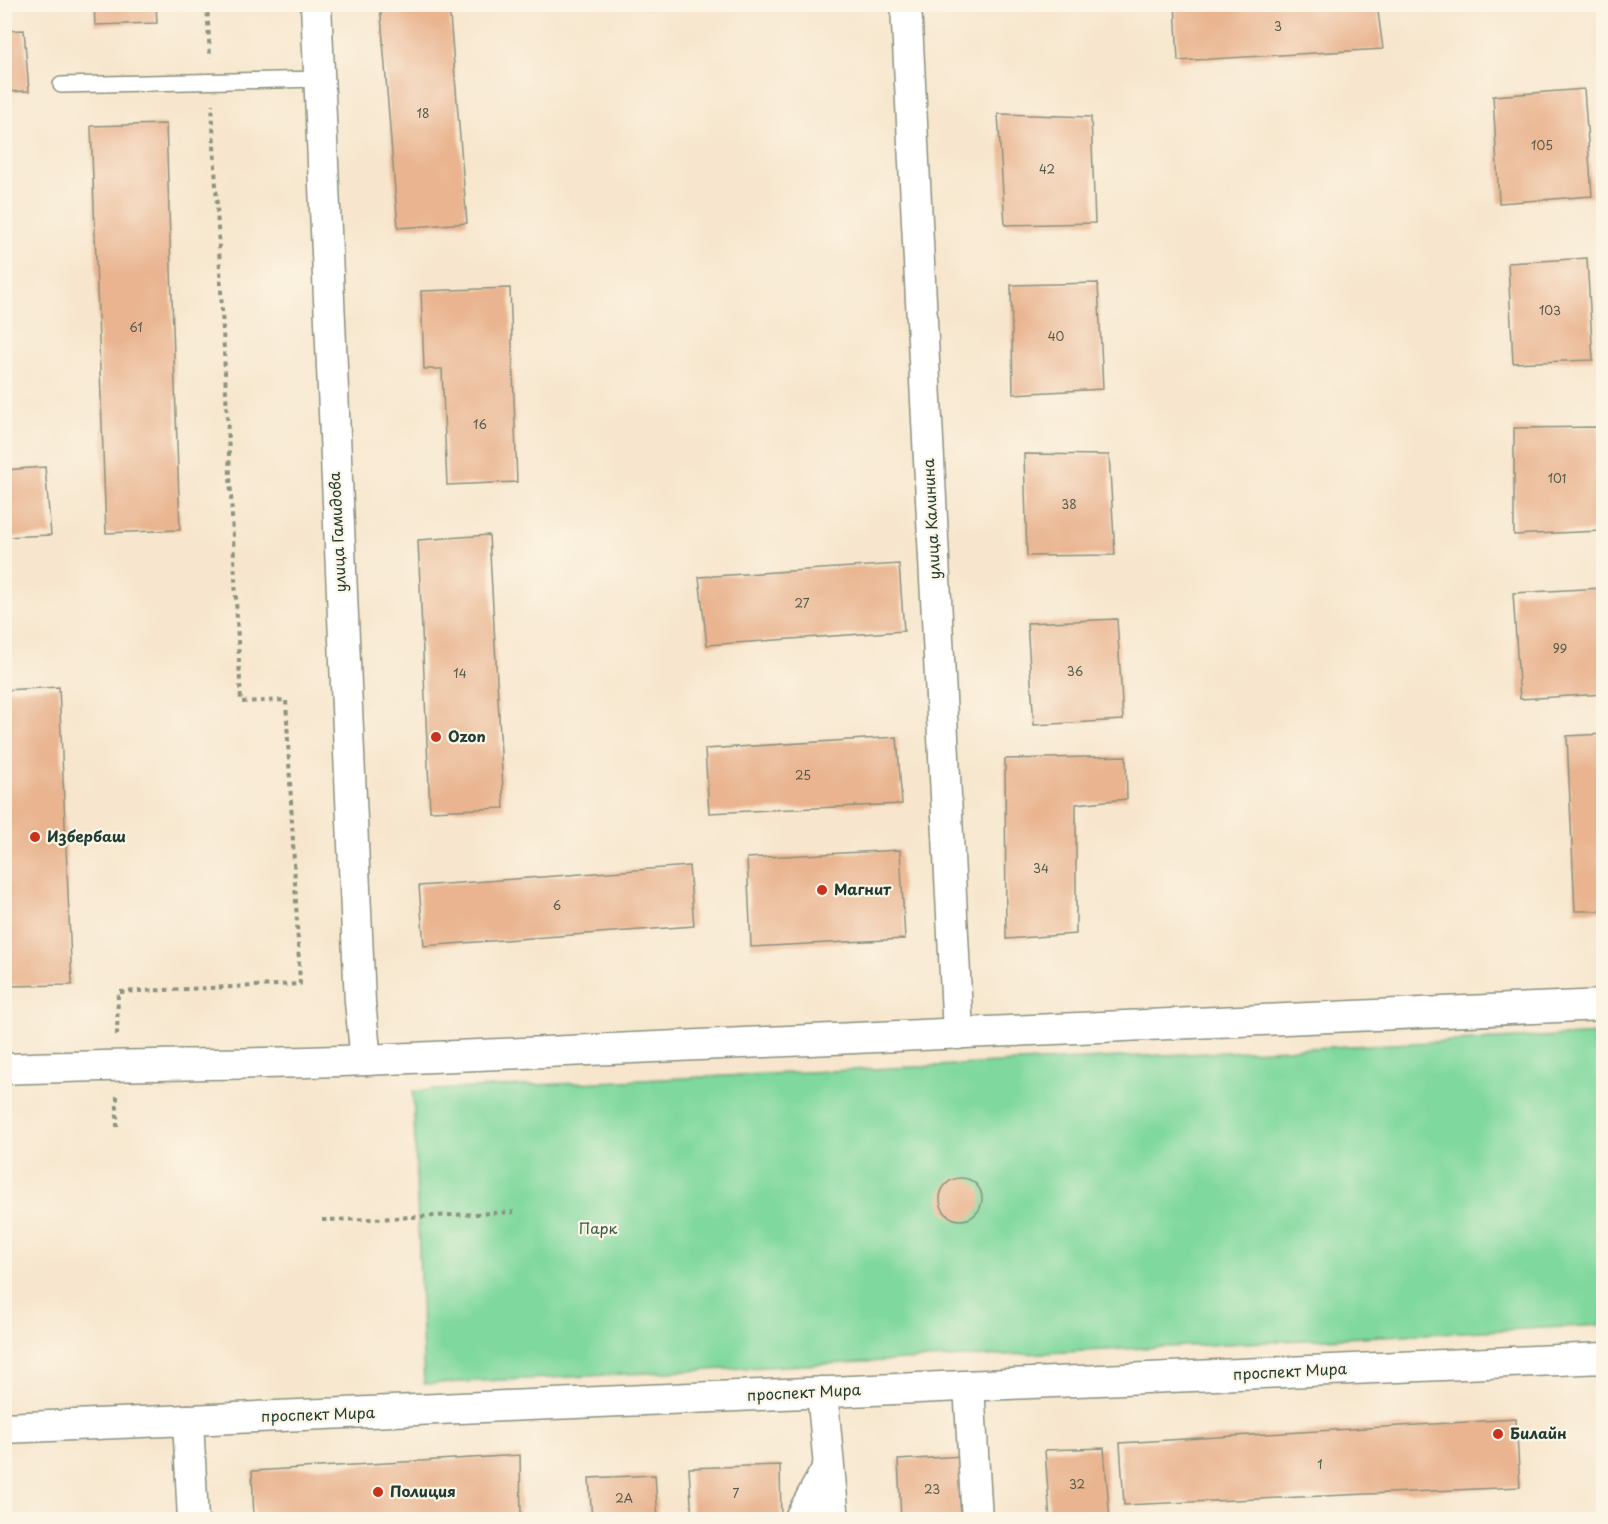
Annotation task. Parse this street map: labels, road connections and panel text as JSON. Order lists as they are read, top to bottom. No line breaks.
{"streets":{"street":["улица Калинина","улица Гамидова","проспект Мира"]},"parks":["Парк"],"places":["Ozon","Избербаш","Магнит","Билайн","Полиция"],"house_numbers":["3","18","105","42","103","61","40","16","101","38","27","99","36","14","25","34","6","1","32","23","7","2А"]}
